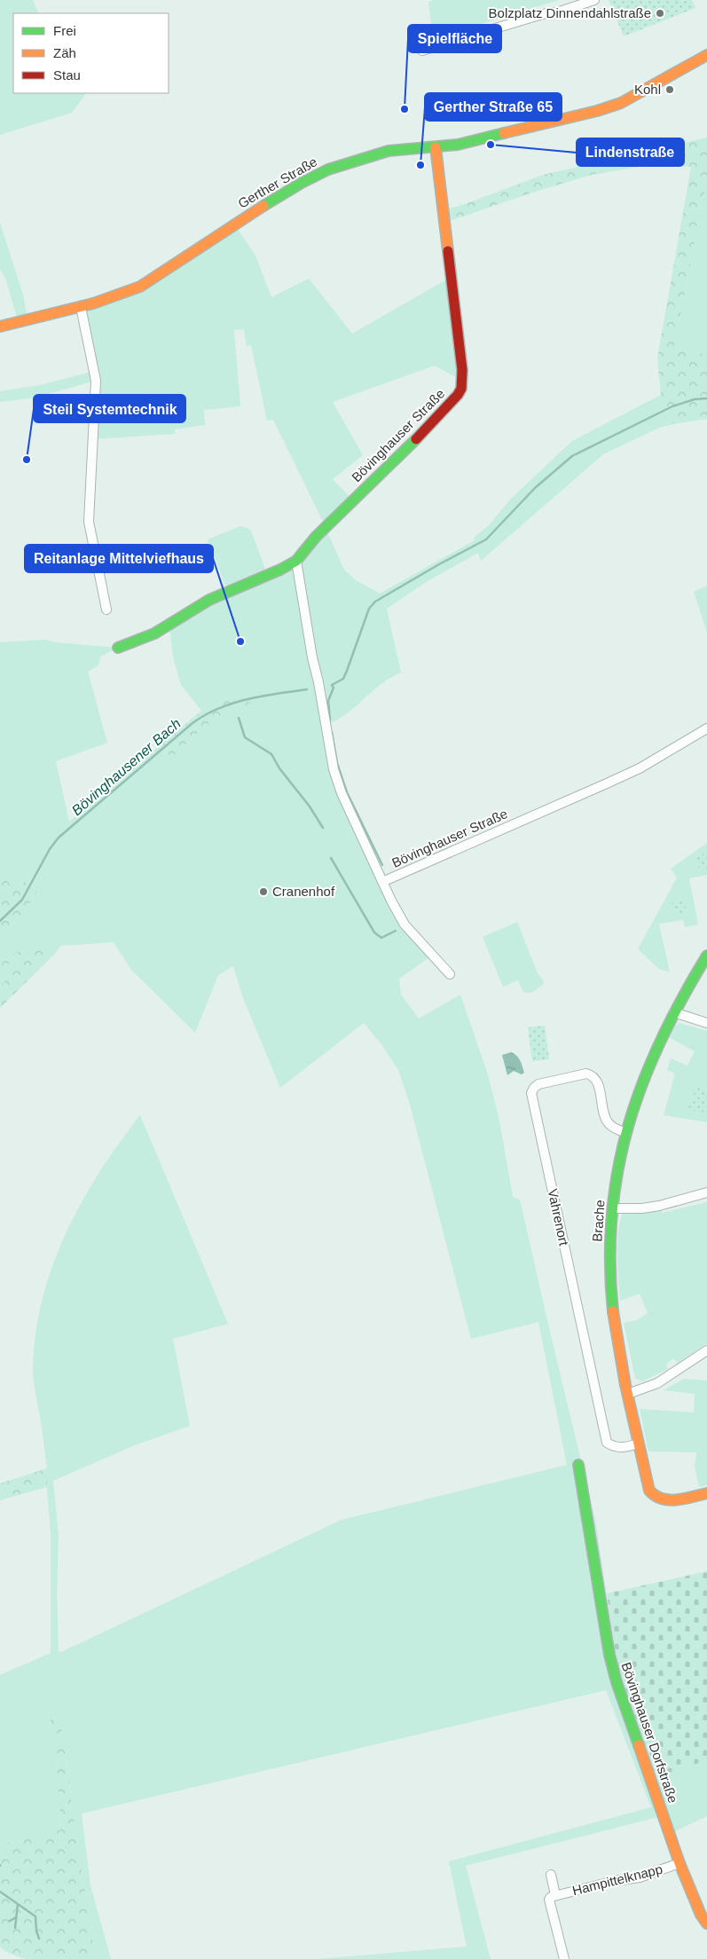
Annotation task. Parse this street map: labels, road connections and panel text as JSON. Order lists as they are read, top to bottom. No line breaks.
{"streets":{"street":["Gerther Straße","Bövinghauser Straße","Vahrenort","Brache","Bövinghauser Dorfstraße","Hampittelknapp"]},"crossings":[["Gerther Straße","Bövinghauser Straße"],["Vahrenort","Brache"],["Bövinghauser Dorfstraße","Hampittelknapp"]],"water":["Bövinghausener Bach"],"places":["Bolzplatz Dinnendahlstraße","Kohl","Spielfläche","Lindenstraße","Gerther Straße 65","Steil Systemtechnik","Reitanlage Mittelviefhaus","Cranenhof"],"legend":["Frei","Zäh","Stau"]}
